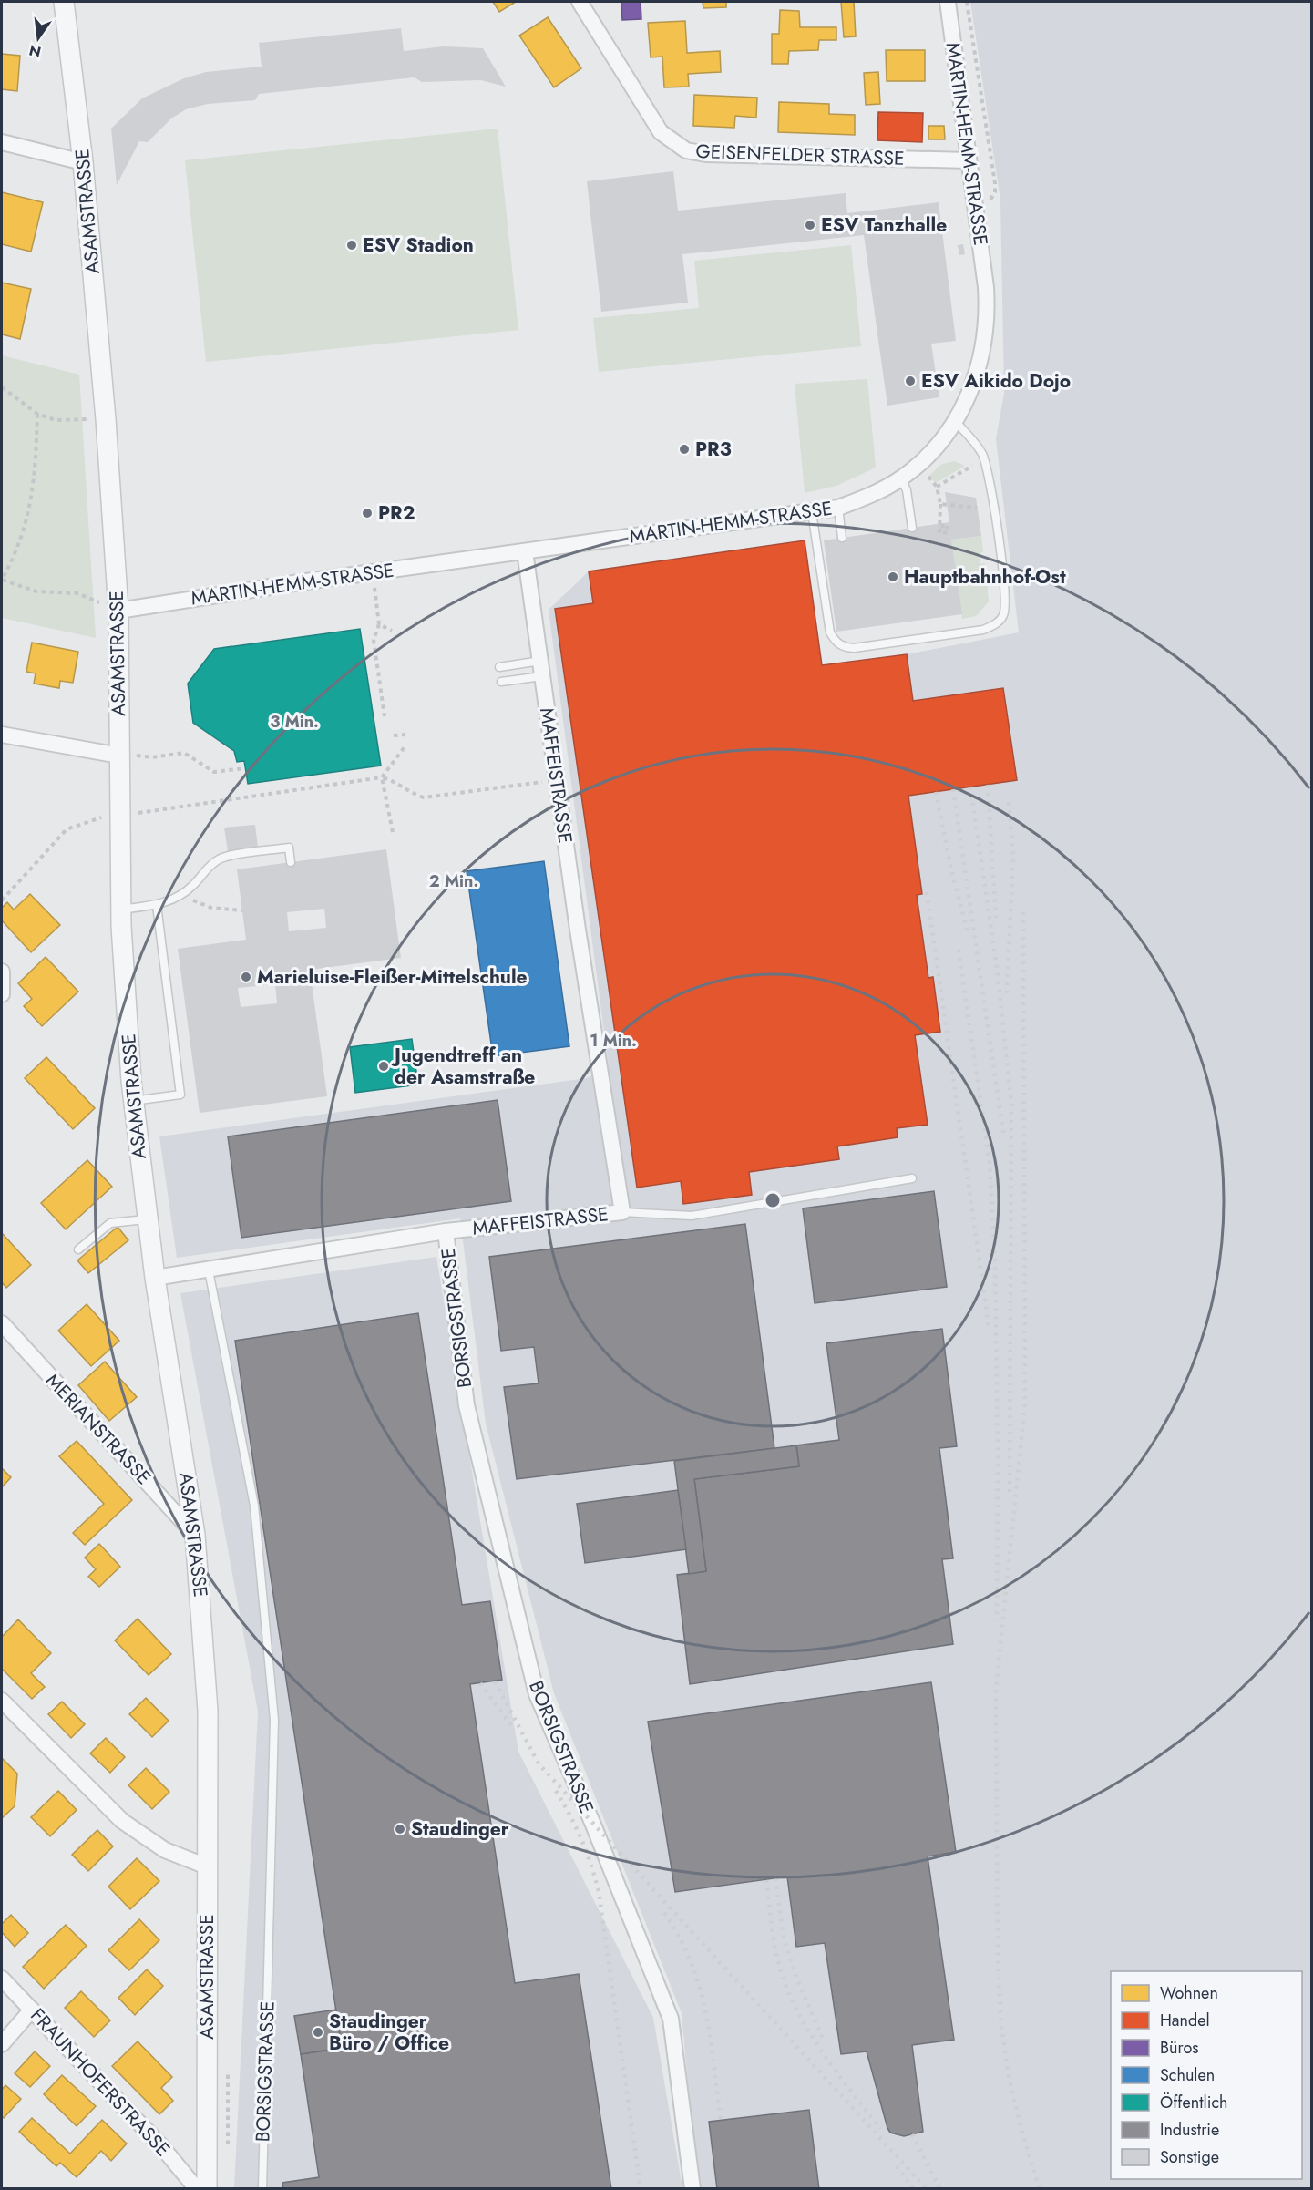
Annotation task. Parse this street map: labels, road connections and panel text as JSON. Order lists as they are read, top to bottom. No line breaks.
{"streets":{"street":["MARTIN-HEMM-STRASSE","GEISENFELDER STRASSE","ASAMSTRASSE","MAFFEISTRASSE","BORSIGSTRASSE","MERIANSTRASSE","FRAUNHOFERSTRASSE"]},"crossings":[["MARTIN-HEMM-STRASSE","GEISENFELDER STRASSE"],["MARTIN-HEMM-STRASSE","ASAMSTRASSE"],["MARTIN-HEMM-STRASSE","MAFFEISTRASSE"],["ASAMSTRASSE","MAFFEISTRASSE"],["ASAMSTRASSE","MERIANSTRASSE"],["MAFFEISTRASSE","BORSIGSTRASSE"]],"places":["ESV Tanzhalle","ESV Stadion","ESV Aikido Dojo","PR3","PR2","Hauptbahnhof-Ost","Marieluise-Fleißer-Mittelschule","Jugendtreff an der Asamstraße","Staudinger","Staudinger Büro / Office"],"legend":["Wohnen","Handel","Büros","Schulen","Öffentlich","Industrie","Sonstige"],"north":"bottom","rings":["3 Min.","2 Min.","1 Min."]}
